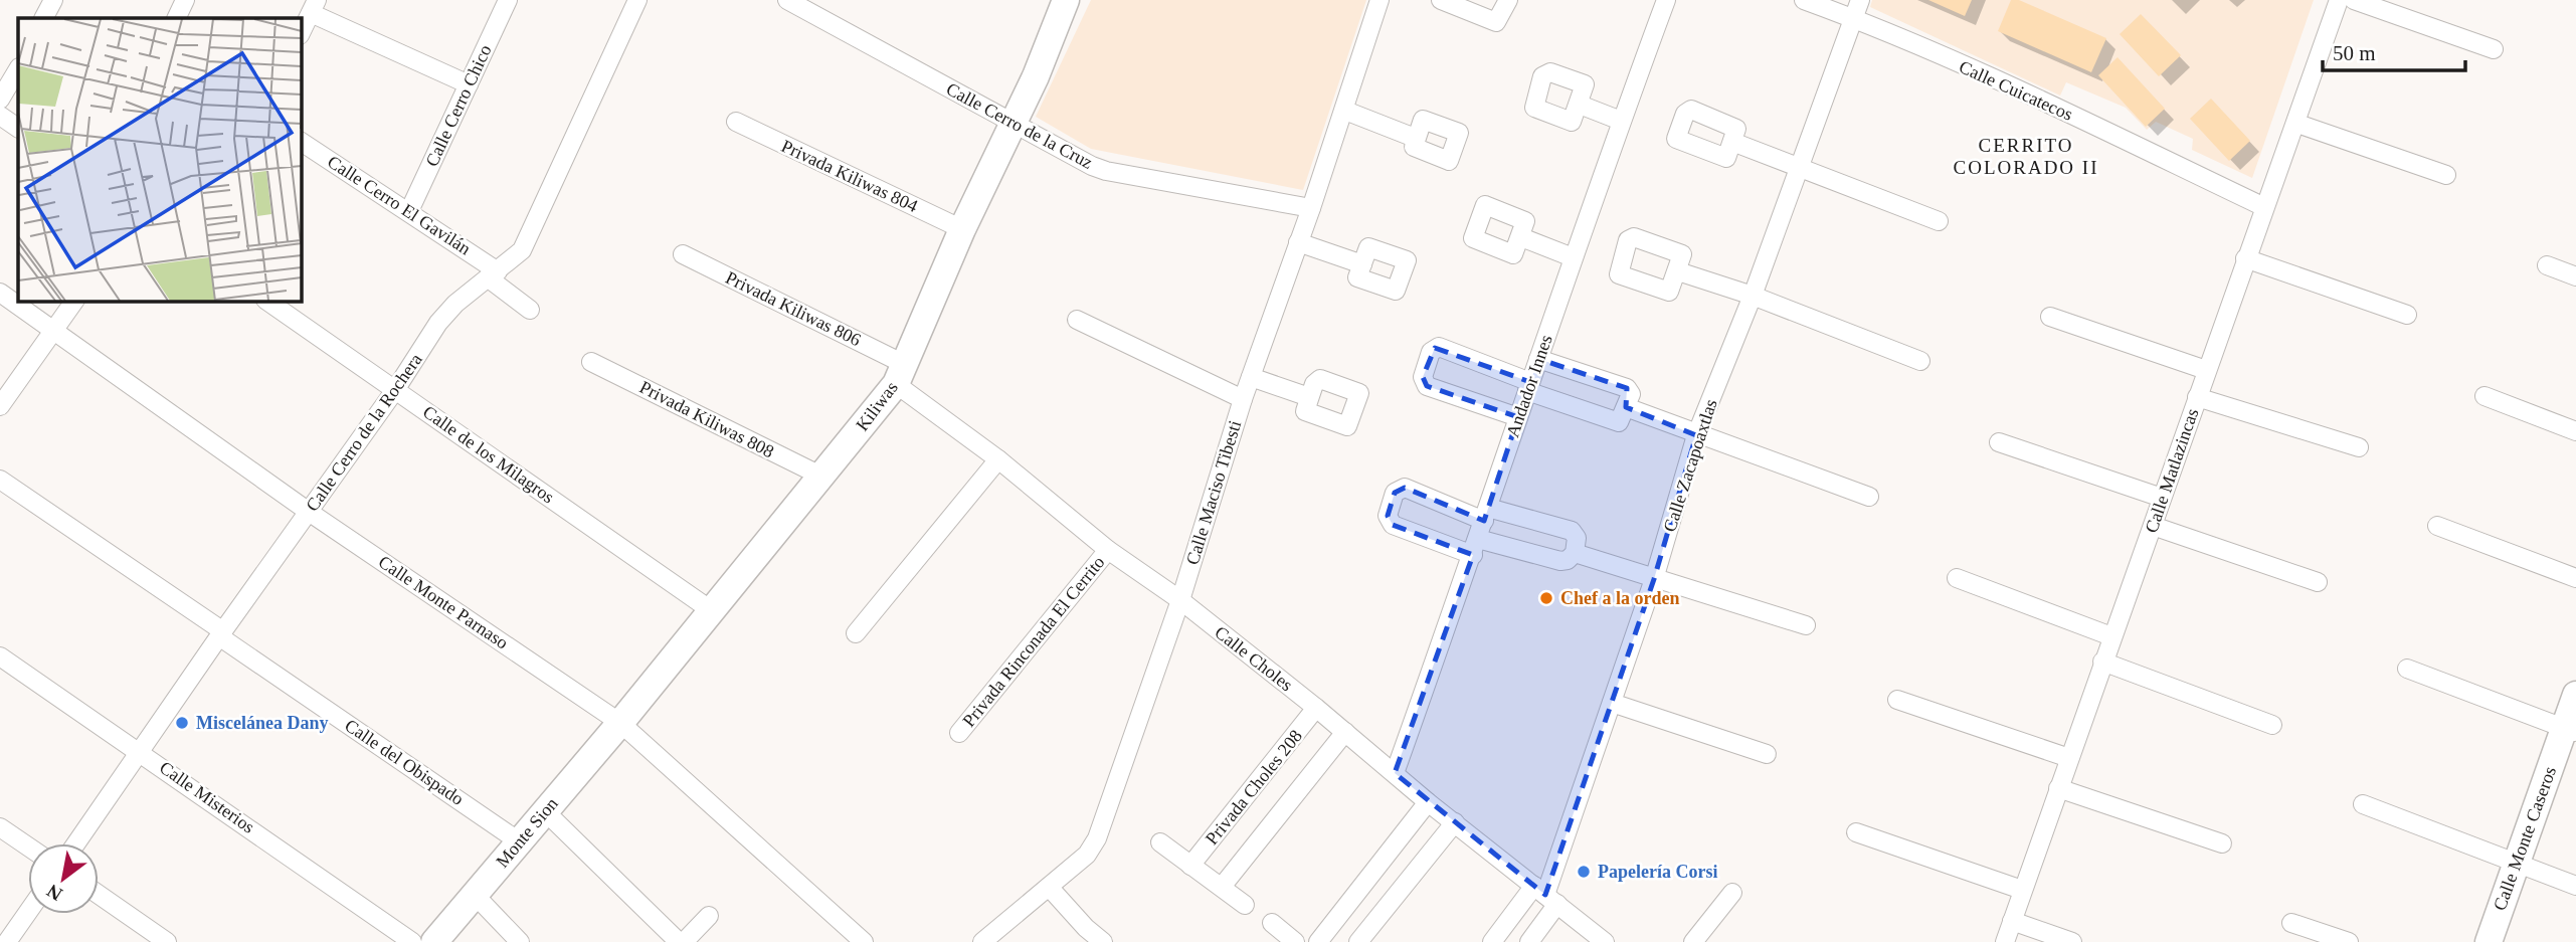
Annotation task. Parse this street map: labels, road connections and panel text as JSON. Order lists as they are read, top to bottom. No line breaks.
{"streets":{"street":["Calle Cuicatecos","Calle Cerro Chico","Calle Cerro de la Cruz","Privada Kiliwas 804","Calle Cerro El Gavilán","Privada Kiliwas 806","Andador Innes","Kiliwas","Privada Kiliwas 808","Calle Cerro de la Rochera","Calle de los Milagros","Calle Zacapoaxtlas","Calle Matlazincas","Calle Maciso Tibesti","Calle Monte Parnaso","Privada Rinconada El Cerrito","Calle Choles","Calle del Obispado","Privada Choles 208","Calle Misterios","Monte Sion","Calle Monte Caseros"]},"crossings":[["Calle Cuicatecos","Calle Zacapoaxtlas"],["Calle Cuicatecos","Calle Matlazincas"],["Calle Cerro Chico","Calle Cerro El Gavilán"],["Calle Cerro de la Cruz","Kiliwas"],["Calle Cerro de la Cruz","Calle Maciso Tibesti"],["Privada Kiliwas 804","Kiliwas"],["Calle Cerro El Gavilán","Calle Cerro de la Rochera"],["Privada Kiliwas 806","Kiliwas"],["Privada Kiliwas 806","Calle Choles"],["Andador Innes","Calle Choles"],["Kiliwas","Privada Kiliwas 808"],["Kiliwas","Calle de los Milagros"],["Kiliwas","Calle Monte Parnaso"],["Kiliwas","Calle Choles"],["Kiliwas","Monte Sion"],["Calle Cerro de la Rochera","Calle de los Milagros"],["Calle Cerro de la Rochera","Calle Monte Parnaso"],["Calle Cerro de la Rochera","Calle del Obispado"],["Calle Cerro de la Rochera","Calle Misterios"],["Calle Zacapoaxtlas","Calle Choles"],["Calle Maciso Tibesti","Calle Choles"],["Calle Monte Parnaso","Monte Sion"],["Privada Rinconada El Cerrito","Calle Choles"],["Calle Choles","Privada Choles 208"],["Calle del Obispado","Monte Sion"]],"districts":["CERRITO COLORADO II"],"places":["Chef a la orden","Miscelánea Dany","Papelería Corsi"],"scale_bar":"50 m","north":"bottom left"}
